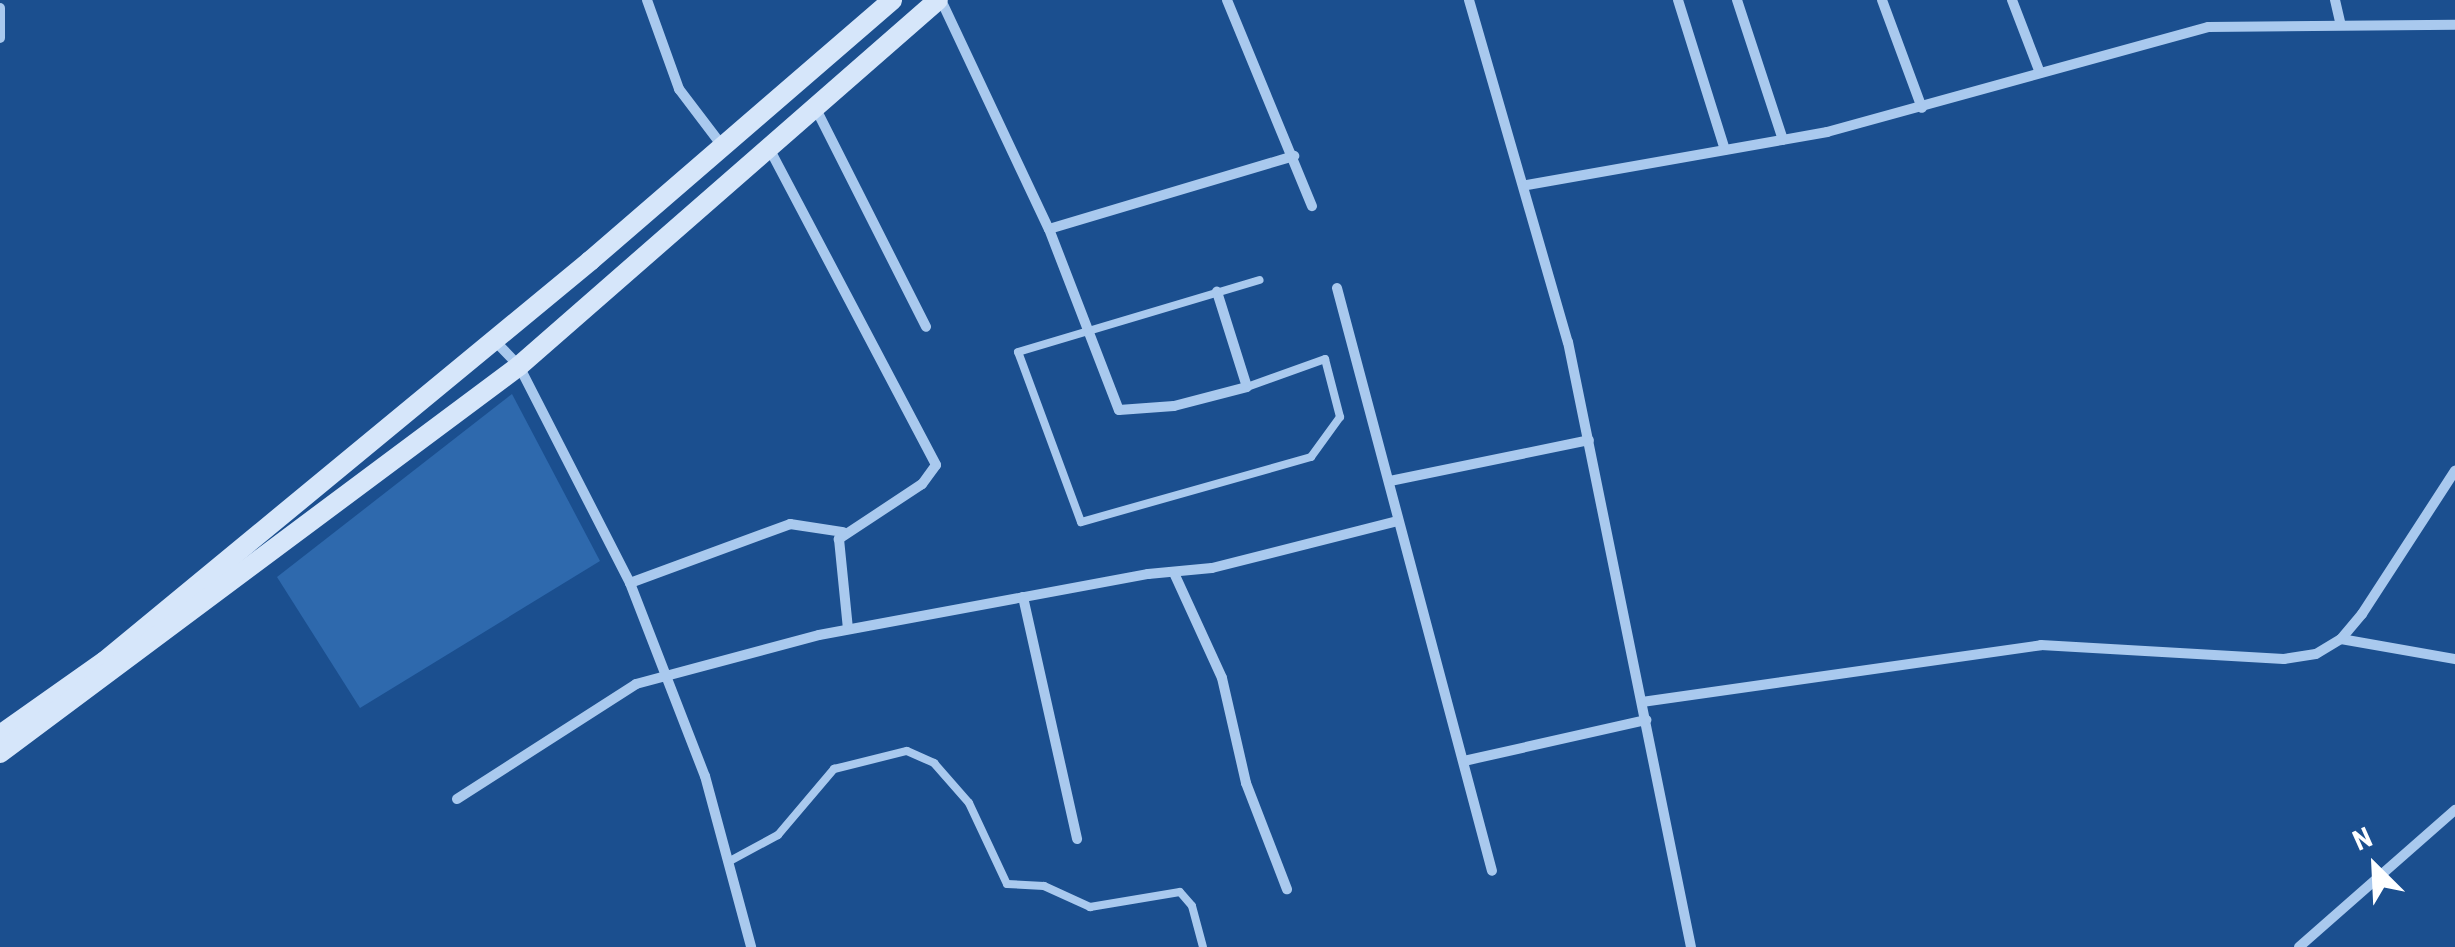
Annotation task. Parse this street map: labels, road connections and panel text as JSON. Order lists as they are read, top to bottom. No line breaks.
{"north":"top left"}
